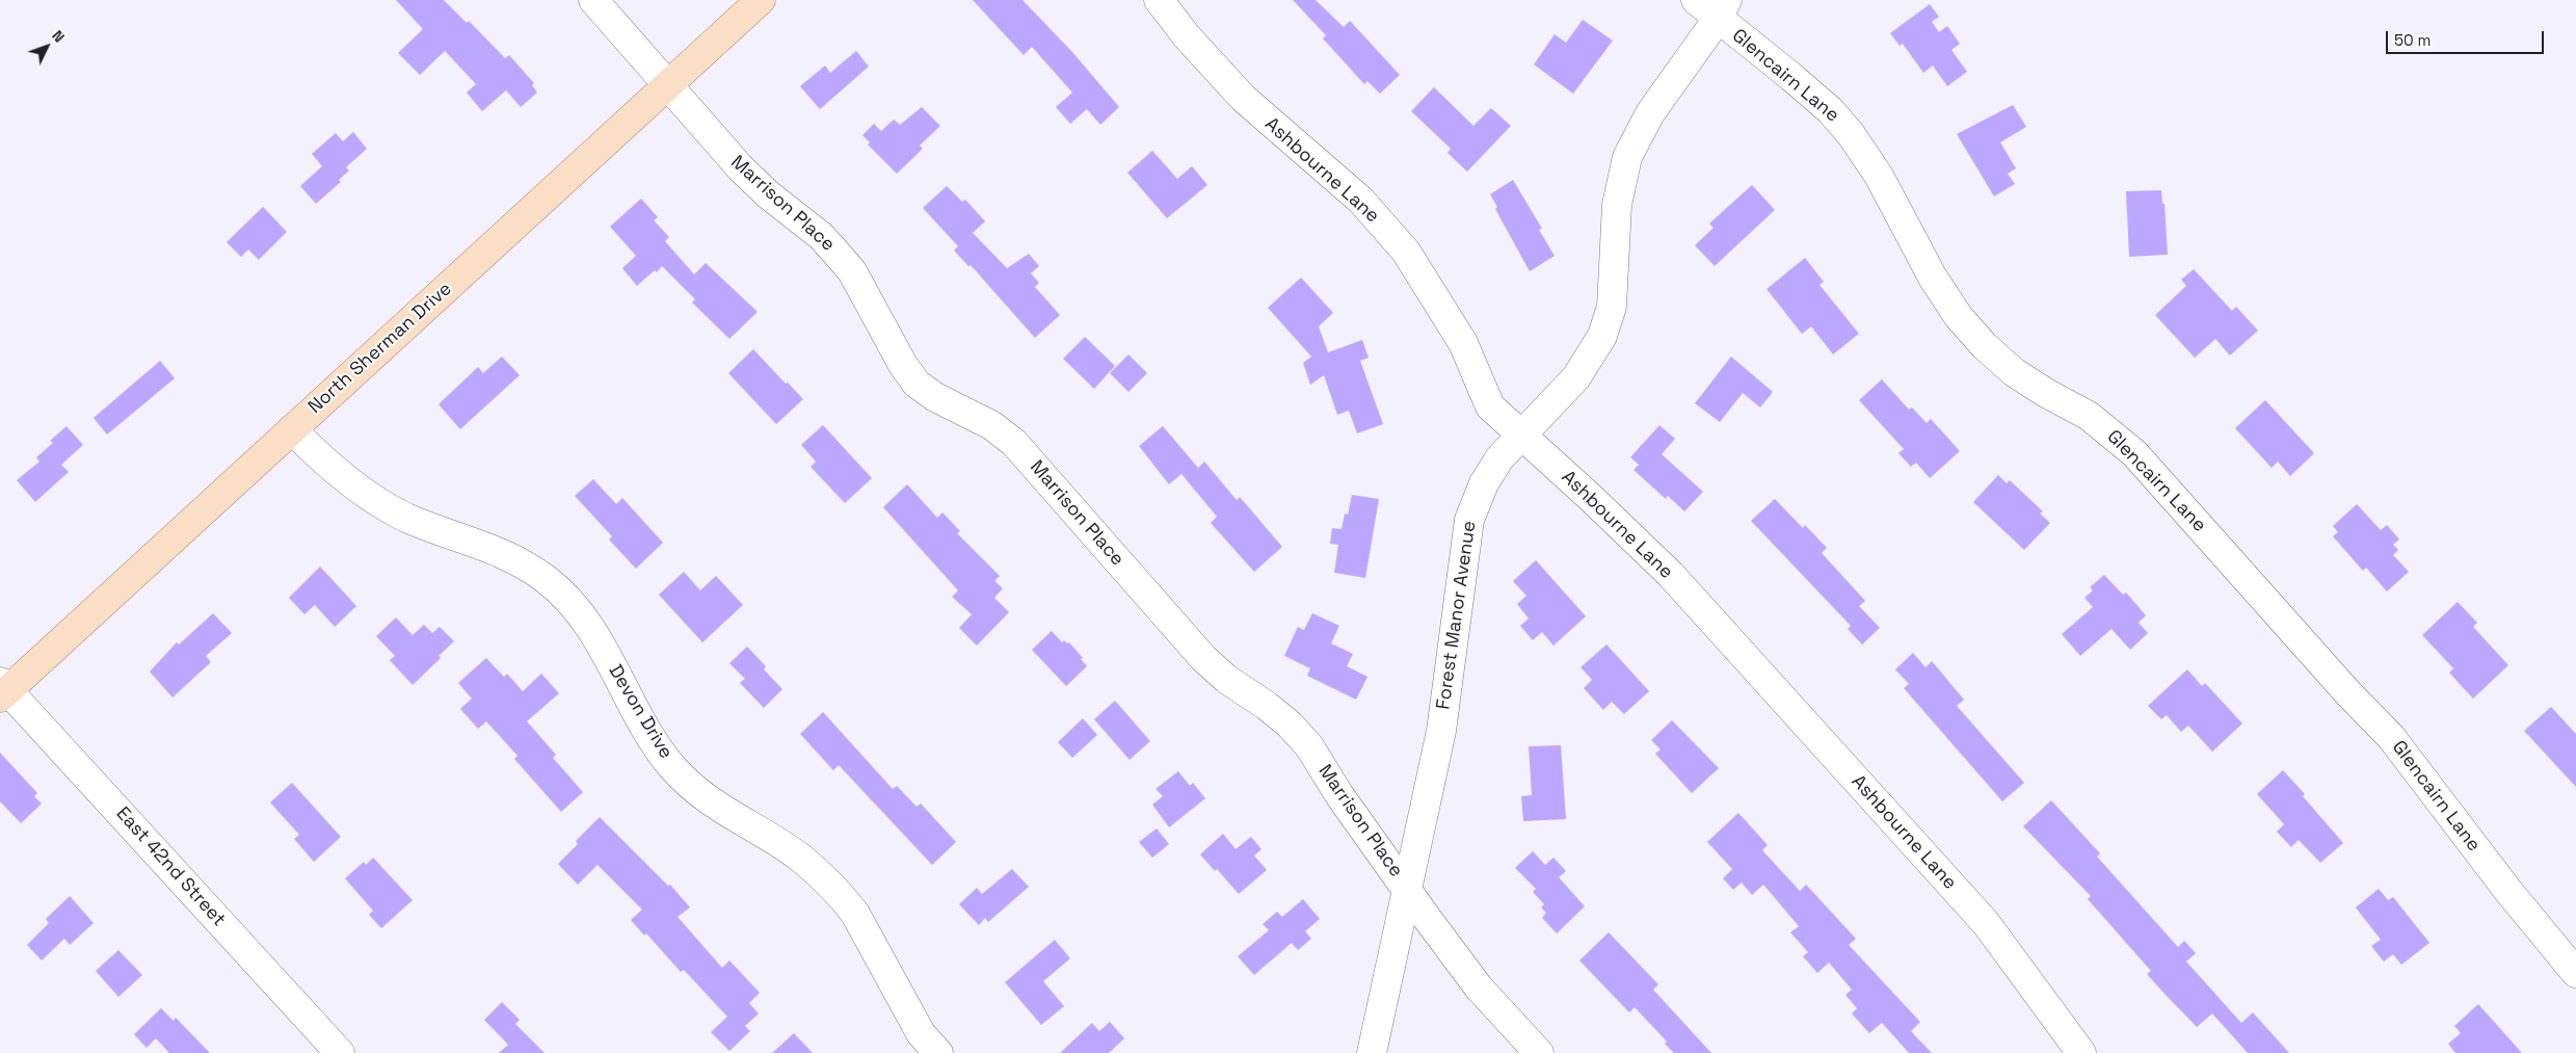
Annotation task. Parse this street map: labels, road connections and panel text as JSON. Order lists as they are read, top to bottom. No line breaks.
{"streets":{"main road":["North Sherman Drive"],"street":["Glencairn Lane","Ashbourne Lane","Marrison Place","Forest Manor Avenue","Devon Drive","East 42nd Street"]},"crossings":[["Glencairn Lane","Forest Manor Avenue"],["Ashbourne Lane","Forest Manor Avenue"],["Marrison Place","North Sherman Drive"],["Marrison Place","Forest Manor Avenue"],["North Sherman Drive","Devon Drive"],["North Sherman Drive","East 42nd Street"]],"scale_bar":"50 m","north":"top right"}
